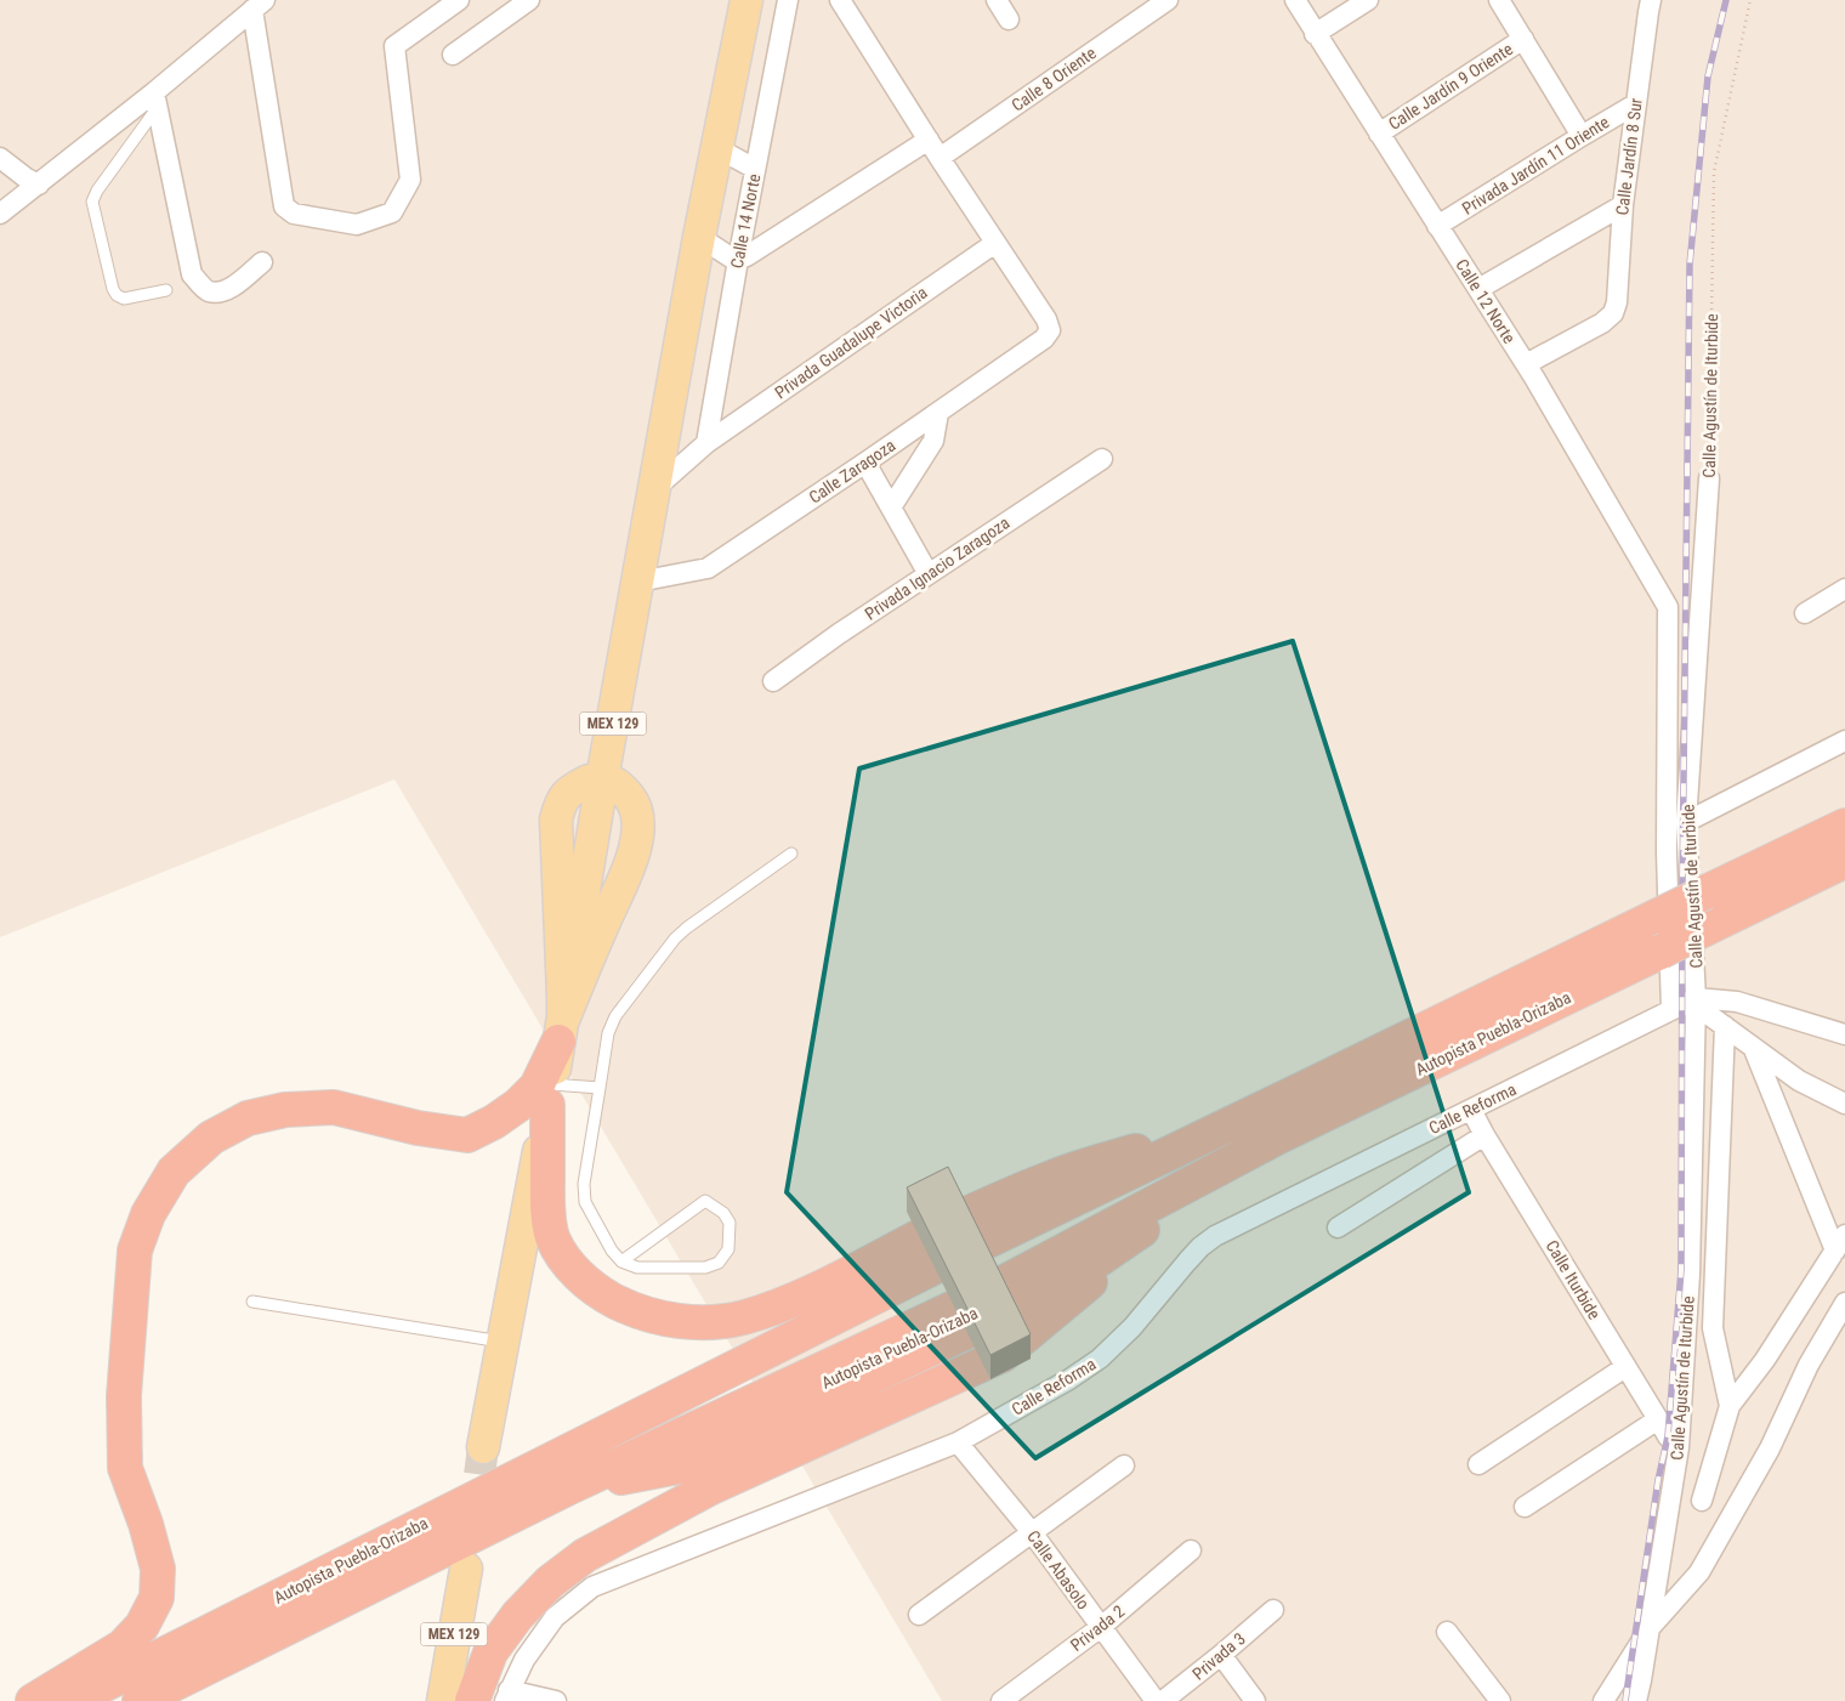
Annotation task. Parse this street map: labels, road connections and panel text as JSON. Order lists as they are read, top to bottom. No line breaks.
{"streets":{"highway":["Autopista Puebla-Orizaba"],"main road":["MEX 129"],"street":["Calle 8 Oriente","Calle Jardín 9 Oriente","Calle Jardín 8 Sur","Privada Jardín 11 Oriente","Calle 14 Norte","Calle 12 Norte","Privada Guadalupe Victoria","Calle Agustín de Iturbide","Calle Zaragoza","Privada Ignacio Zaragoza","Calle Reforma","Calle Iturbide","Calle Abasolo","Privada 2","Privada 3"]},"crossings":[["Calle Jardín 9 Oriente","Calle 12 Norte"],["Calle Jardín 8 Sur","Privada Jardín 11 Oriente"],["Calle Jardín 8 Sur","Calle 12 Norte"],["Privada Jardín 11 Oriente","Calle 12 Norte"],["Calle 14 Norte","Privada Guadalupe Victoria"],["Calle 12 Norte","Calle Reforma"],["Privada Guadalupe Victoria","Calle Zaragoza"],["Privada Guadalupe Victoria","MEX 129"],["Calle Agustín de Iturbide","Calle Reforma"],["Calle Agustín de Iturbide","Calle Iturbide"],["Calle Zaragoza","MEX 129"],["Calle Reforma","Calle Iturbide"],["Calle Reforma","Calle Abasolo"],["Calle Abasolo","Privada 2"]]}
